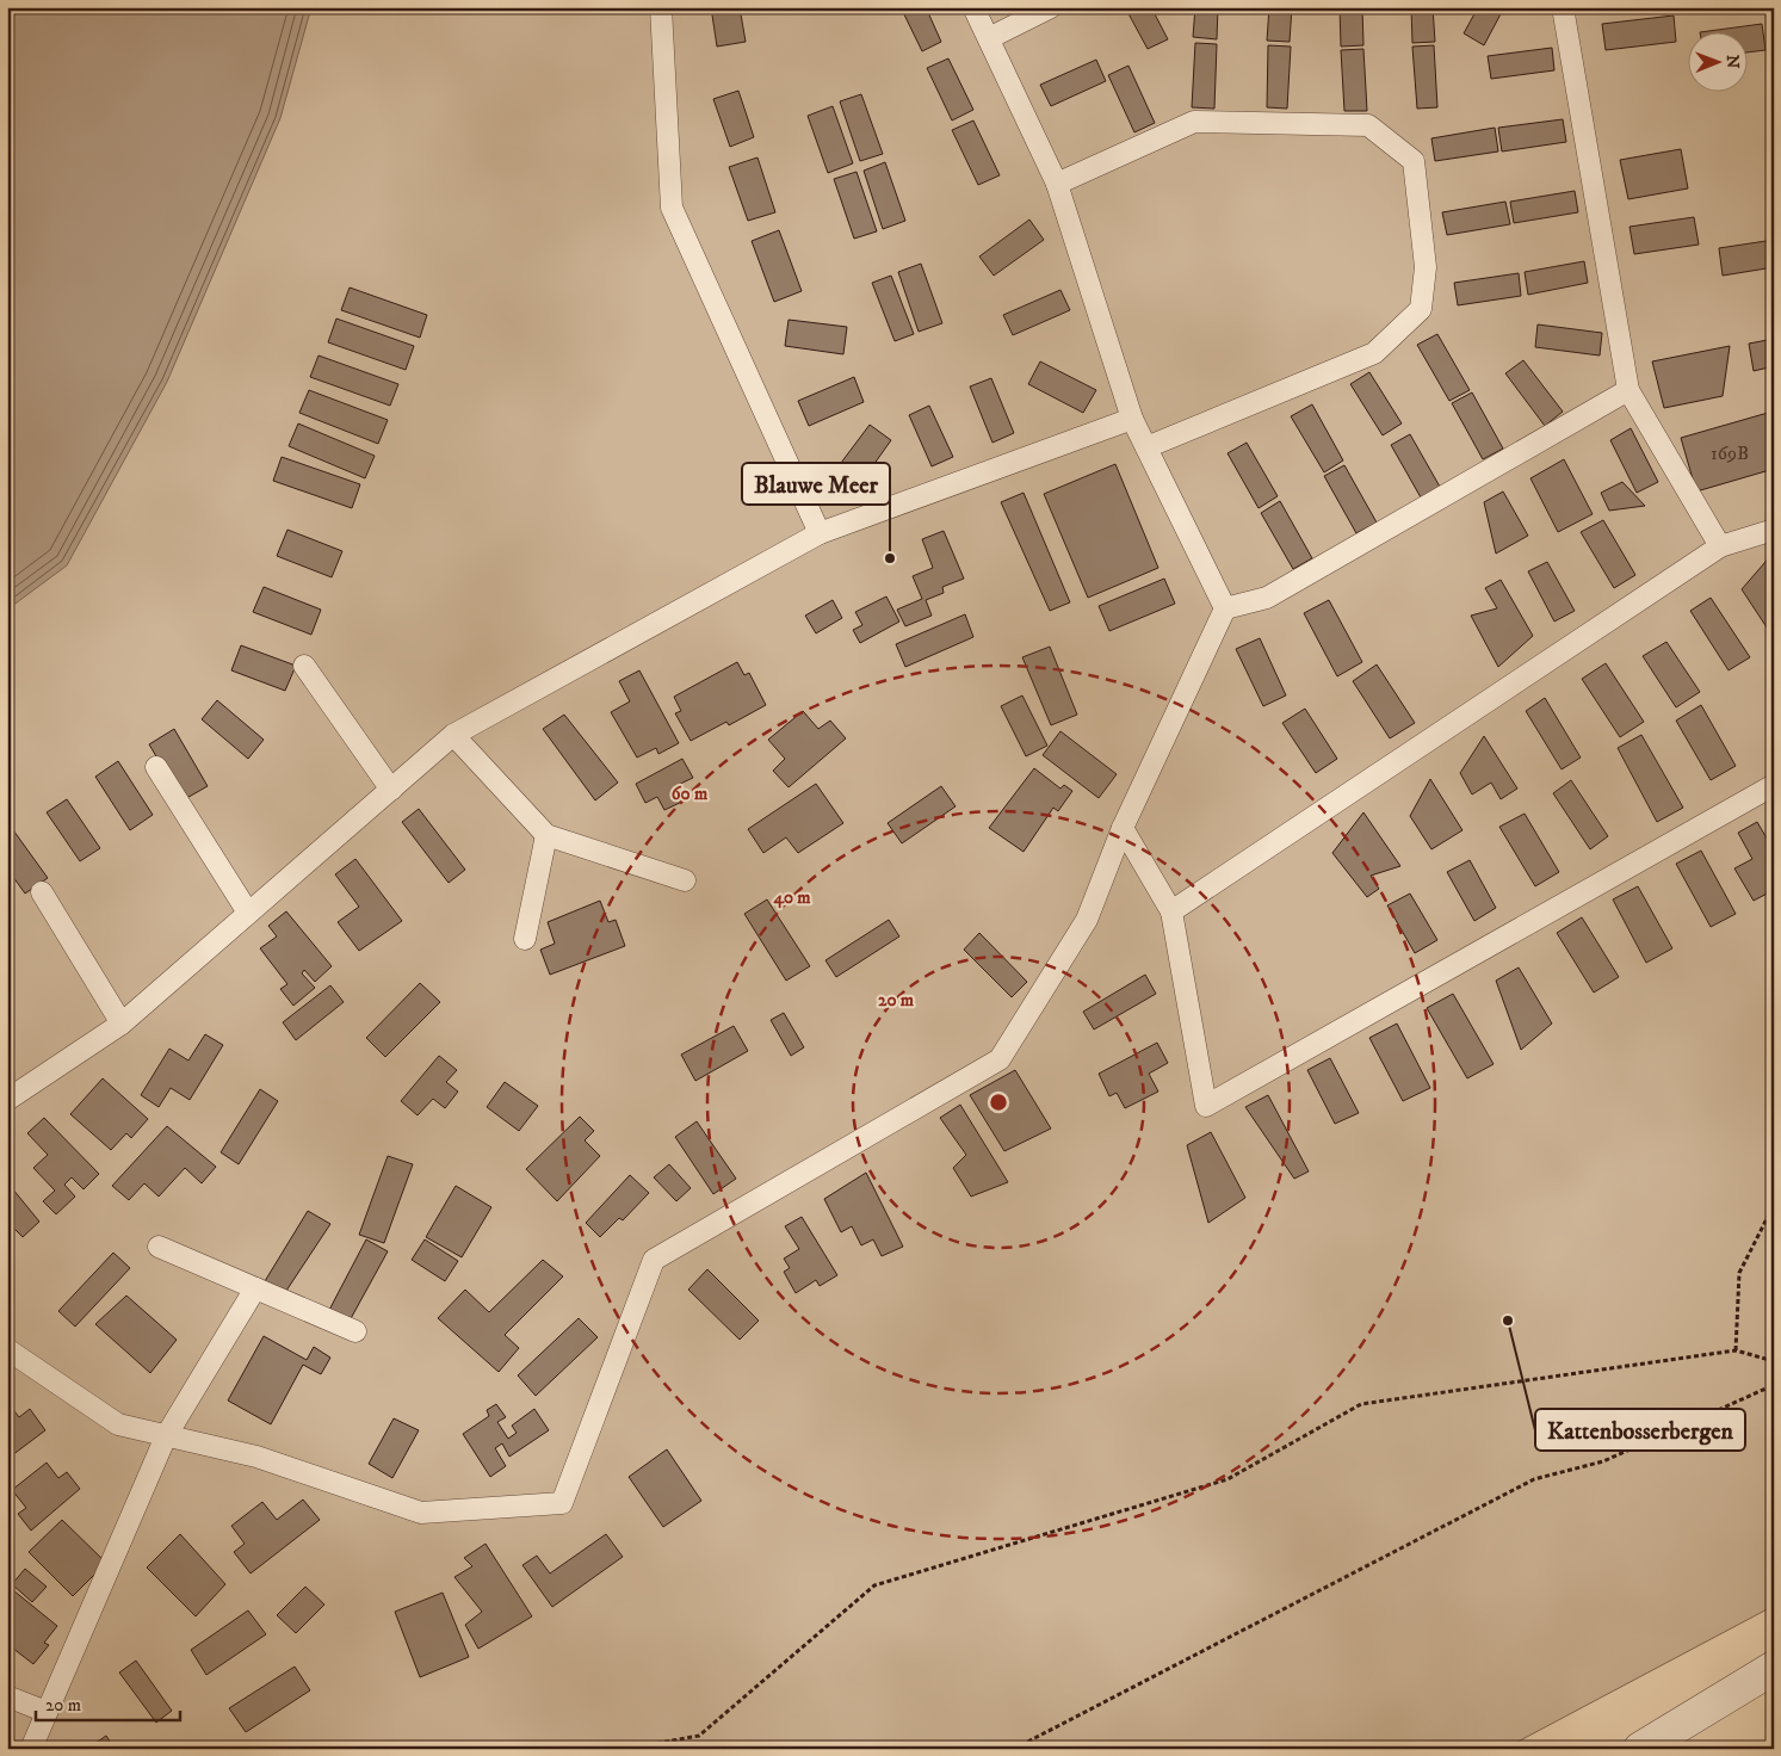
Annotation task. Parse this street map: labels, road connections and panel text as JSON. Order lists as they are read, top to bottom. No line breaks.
{"places":["Blauwe Meer","Kattenbosserbergen"],"house_numbers":["169B"],"scale_bar":"20 m","north":"right","rings":["60 m","40 m","20 m"]}
